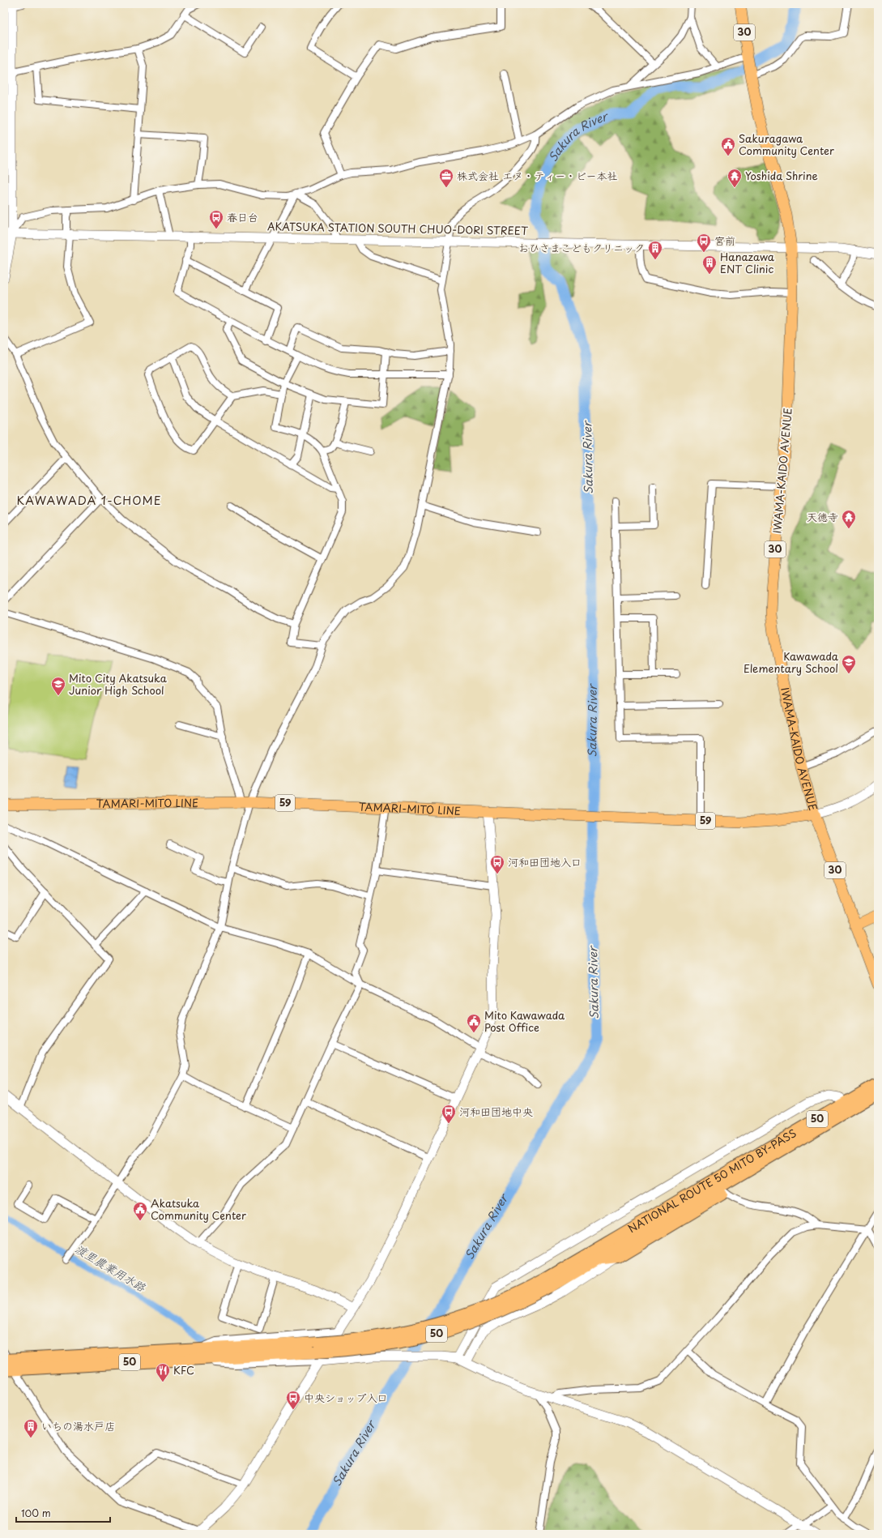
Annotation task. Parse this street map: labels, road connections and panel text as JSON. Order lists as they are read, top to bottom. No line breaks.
{"streets":{"highway":["50","NATIONAL ROUTE 50 MITO BY-PASS"],"main road":["30","IWAMA-KAIDO AVENUE","TAMARI-MITO LINE","59"],"street":["AKATSUKA STATION SOUTH CHUO-DORI STREET"]},"crossings":[["AKATSUKA STATION SOUTH CHUO-DORI STREET","IWAMA-KAIDO AVENUE"],["IWAMA-KAIDO AVENUE","TAMARI-MITO LINE"],["50","NATIONAL ROUTE 50 MITO BY-PASS"]],"districts":["KAWAWADA 1-CHOME"],"water":["Sakura River","渡里農業用水路"],"places":{"public building":["Sakuragawa Community Center","Mito Kawawada Post Office","Akatsuka Community Center"],"office":["株式会社 エヌ・ティー・ビー本社"],"temple":["Yoshida Shrine","天徳寺"],"bus stop":["春日台","宮前","河和田団地入口","河和田団地中央","中央ショップ入口"],"building":["おひさまこどもクリニック","Hanazawa ENT Clinic","いちの湯水戸店"],"school or university":["Kawawada Elementary School","Mito City Akatsuka Junior High School"],"restaurant":["KFC"]},"scale_bar":"100 m"}
